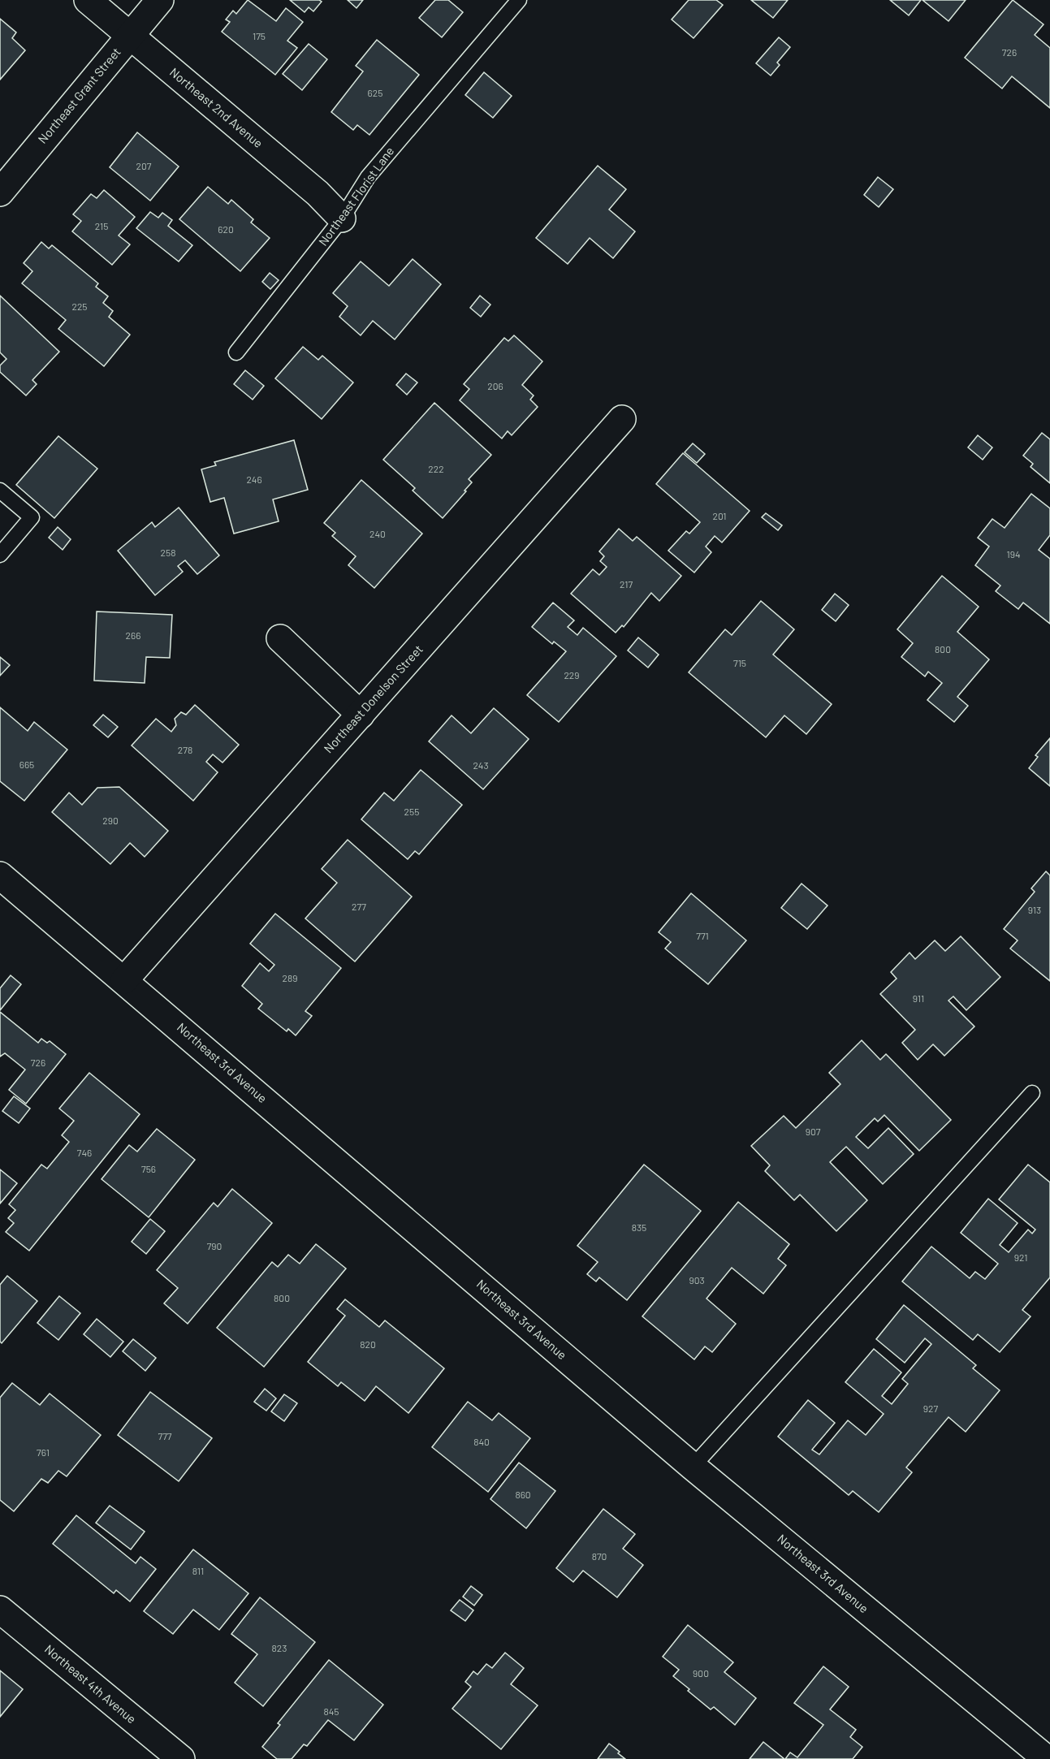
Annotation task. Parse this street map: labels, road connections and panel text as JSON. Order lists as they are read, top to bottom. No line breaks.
{"streets":{"street":["Northeast Grant Street","Northeast 2nd Avenue","Northeast Donelson Street","Northeast 3rd Avenue","Northeast 4th Avenue"],"lane":["Northeast Florist Lane"]},"crossings":[["Northeast Grant Street","Northeast 2nd Avenue"],["Northeast 2nd Avenue","Northeast Florist Lane"],["Northeast Donelson Street","Northeast 3rd Avenue"]],"house_numbers":["175","726","625","207","215","620","225","206","222","246","201","240","258","194","217","266","800","715","229","278","665","243","255","290","277","913","771","289","911","726","907","746","756","835","790","921","903","800","820","927","777","840","761","860","870","811","823","900","845"]}
